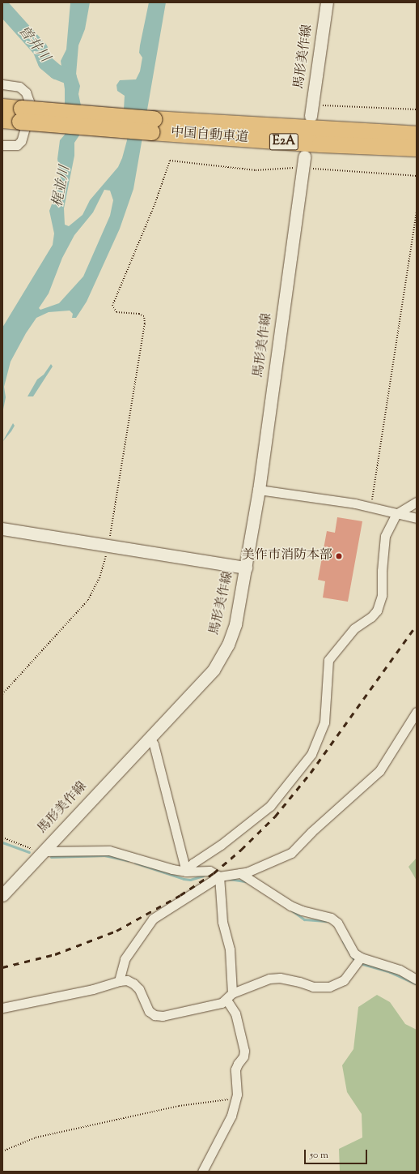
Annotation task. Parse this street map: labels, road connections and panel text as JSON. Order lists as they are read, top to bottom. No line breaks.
{"streets":{"highway":["中国自動車道","E2A"],"main road":["馬形美作線"]},"water":["曽井川","梶並川"],"places":["美作市消防本部"],"scale_bar":"50 m"}
